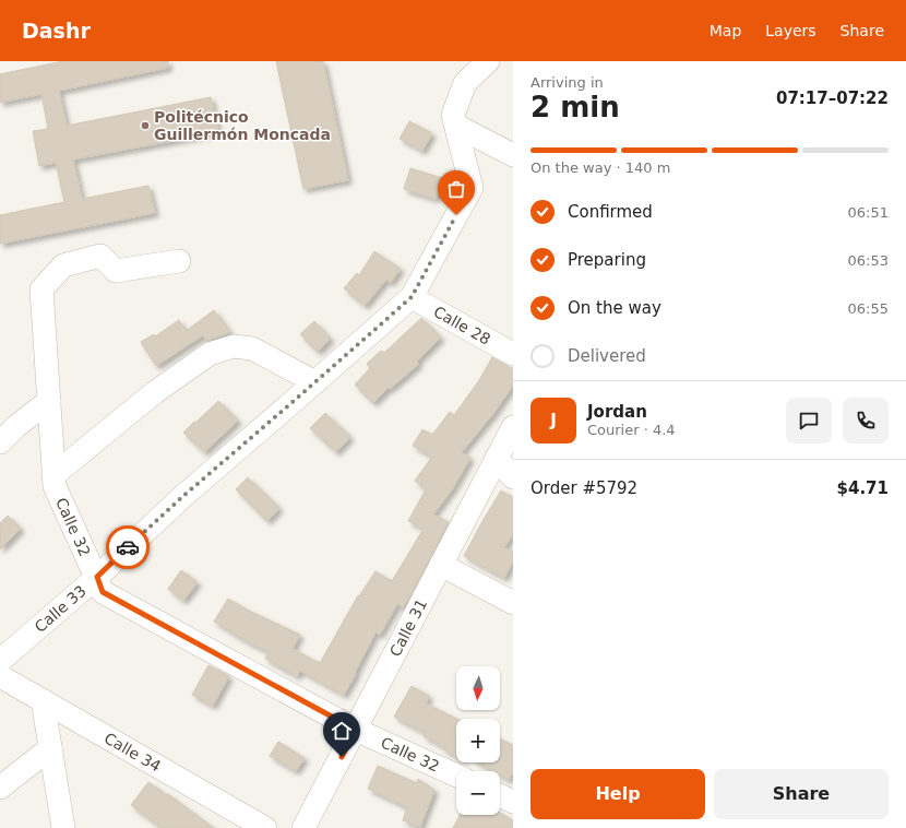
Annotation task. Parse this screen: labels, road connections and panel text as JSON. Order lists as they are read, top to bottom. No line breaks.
{"streets":{"street":["Calle 28","Calle 32","Calle 33","Calle 31","Calle 34"]},"crossings":[["Calle 28","Calle 33"],["Calle 32","Calle 33"],["Calle 32","Calle 31"]],"places":["Politécnico Guillermón Moncada"],"north":"bottom","page":{"header":"Dashr","nav":["Map","Layers","Share"],"heading":["2 min","Arriving in","07:17–07:22"],"panel":["Jordan","Courier · 4.4","Order #5792","$4.71"],"bar":"On the way · 140 m","list":[["Confirmed","06:51"],["Preparing","06:53"],["On the way","06:55"],"Delivered"],"round":"J","map_buttons":["+","−"],"buttons":["Help","Share"]}}
